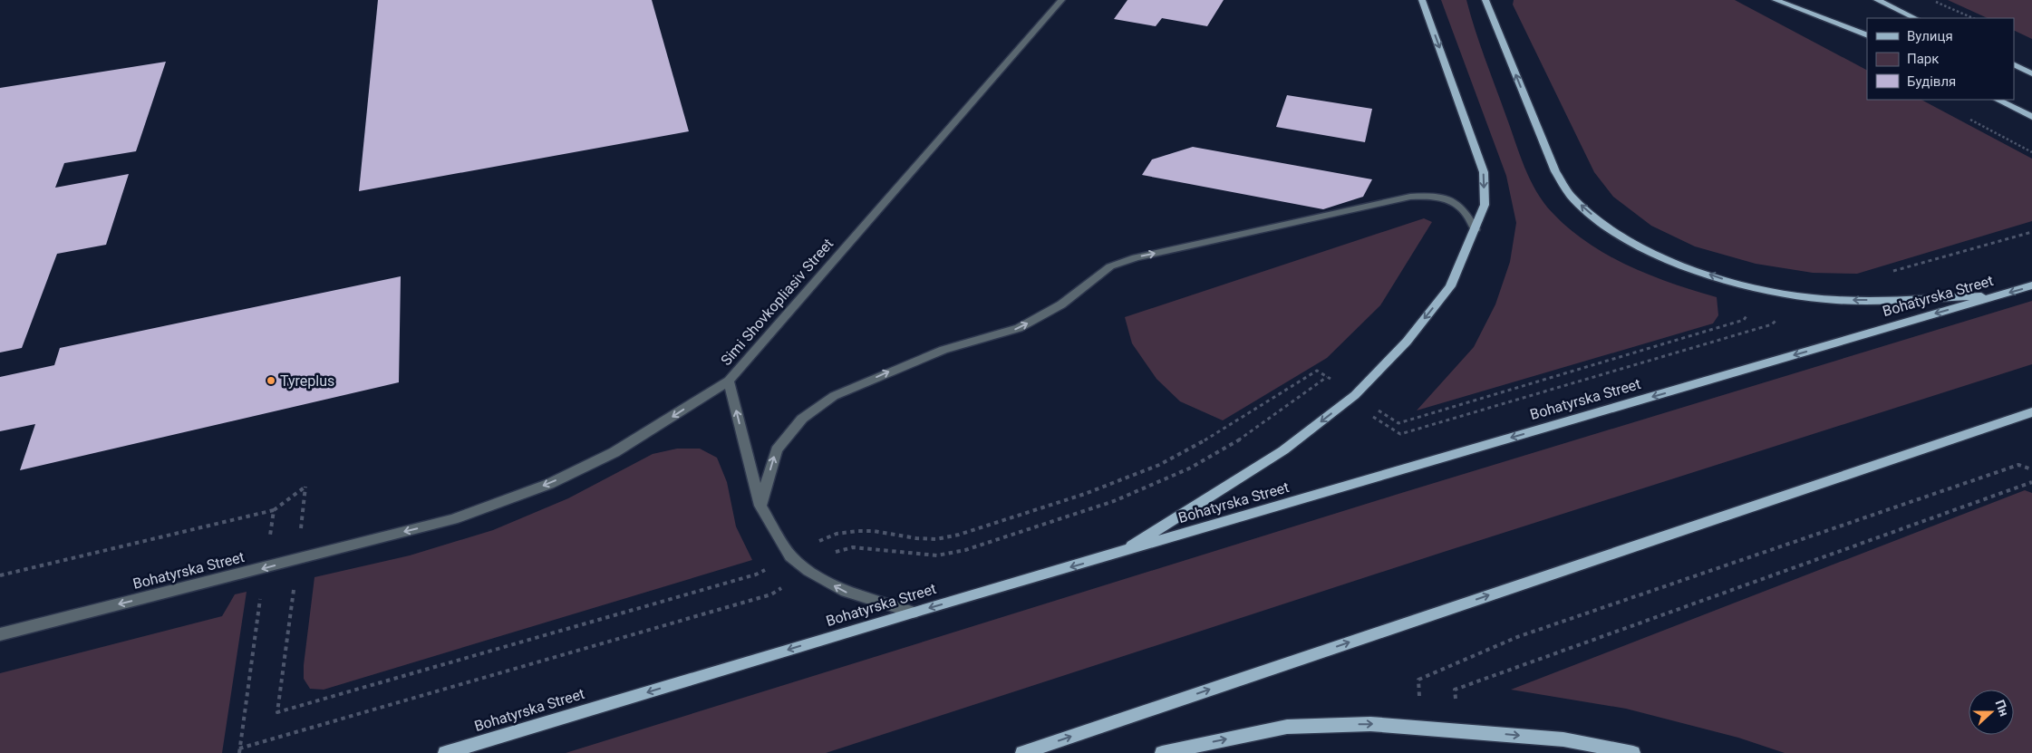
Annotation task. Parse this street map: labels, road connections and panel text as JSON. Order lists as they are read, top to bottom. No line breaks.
{"streets":{"main road":["Bohatyrska Street"],"street":["Simi Shovkopliasiv Street"]},"crossings":[["Bohatyrska Street","Simi Shovkopliasiv Street"]],"one_way":["Bohatyrska Street"],"places":["Tyreplus"],"legend":["Вулиця","Парк","Будівля"],"north":"right"}
